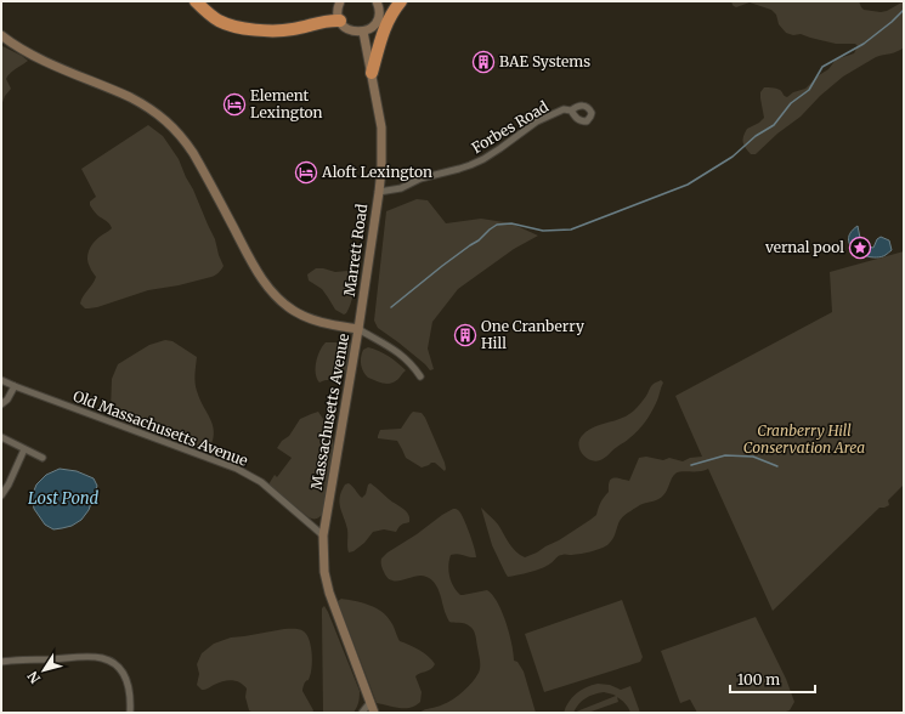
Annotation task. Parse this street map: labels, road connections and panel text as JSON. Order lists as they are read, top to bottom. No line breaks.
{"streets":{"main road":["Marrett Road","Massachusetts Avenue"],"street":["Forbes Road","Old Massachusetts Avenue"]},"crossings":[["Forbes Road","Marrett Road"],["Marrett Road","Massachusetts Avenue"],["Massachusetts Avenue","Old Massachusetts Avenue"]],"water":["Lost Pond"],"parks":["Cranberry Hill Conservation Area"],"places":{"building":["BAE Systems","One Cranberry Hill"],"hotel":["Element Lexington","Aloft Lexington"],"place":["vernal pool"]},"scale_bar":"100 m","north":"bottom left"}
